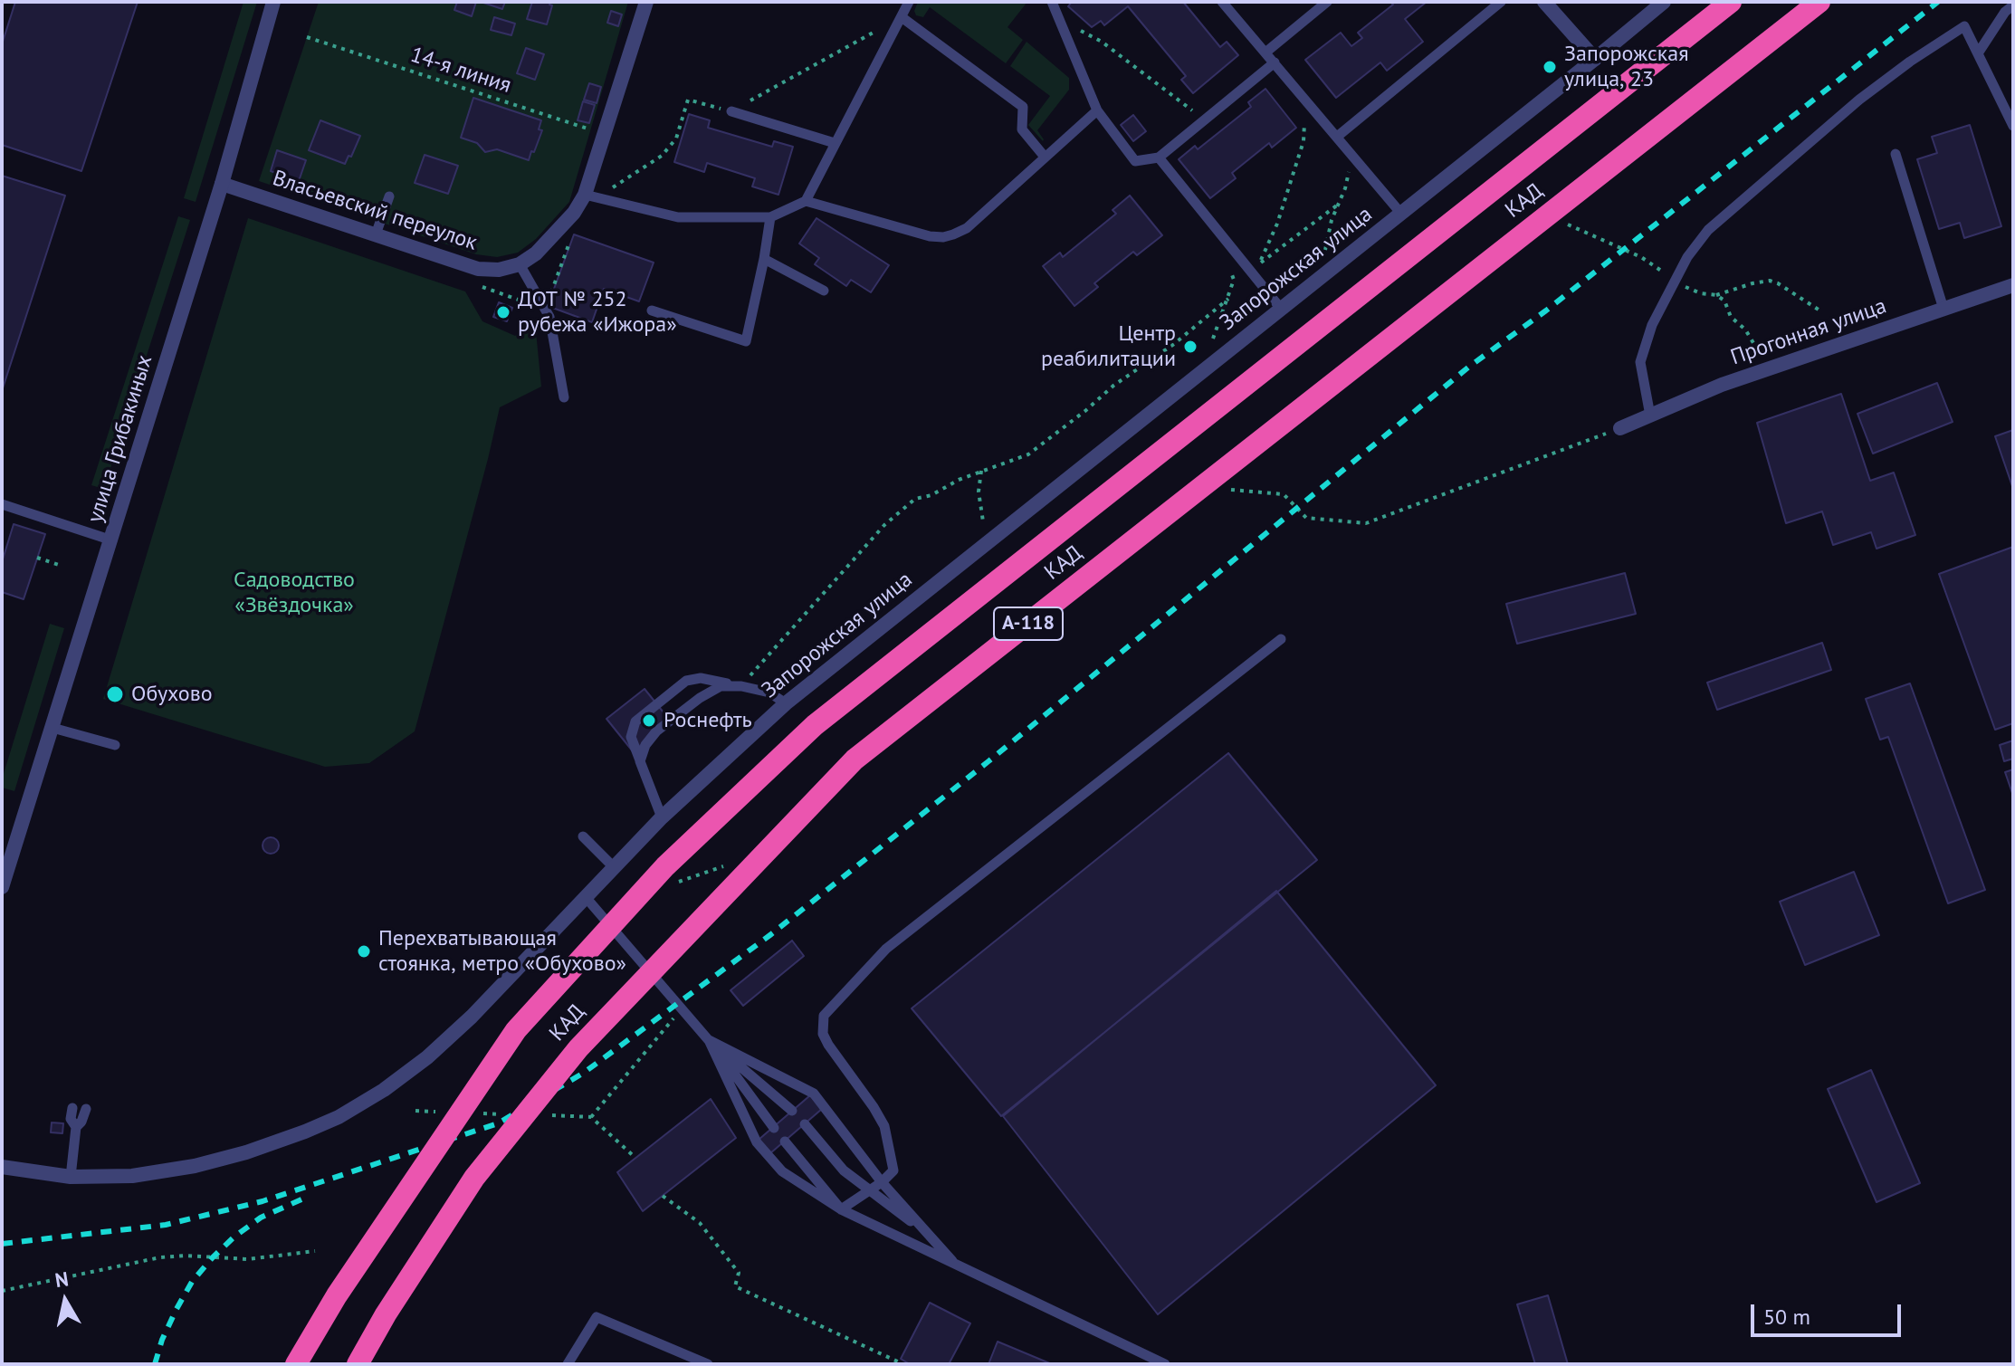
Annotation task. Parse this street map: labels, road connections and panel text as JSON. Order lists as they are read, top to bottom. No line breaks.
{"streets":{"highway":["КАД","А-118"],"street":["Власьевский переулок","Запорожская улица","Прогонная улица","улица Грибакиных"],"path":["14-я линия"]},"crossings":[["Власьевский переулок","улица Грибакиных"]],"parks":["Садоводство «Звёздочка»"],"places":["Запорожская улица, 23","ДОТ № 252 рубежа «Ижора»","Центр реабилитации","Обухово","Роснефть","Перехватывающая стоянка, метро «Обухово»"],"scale_bar":"50 m","north":"top"}
